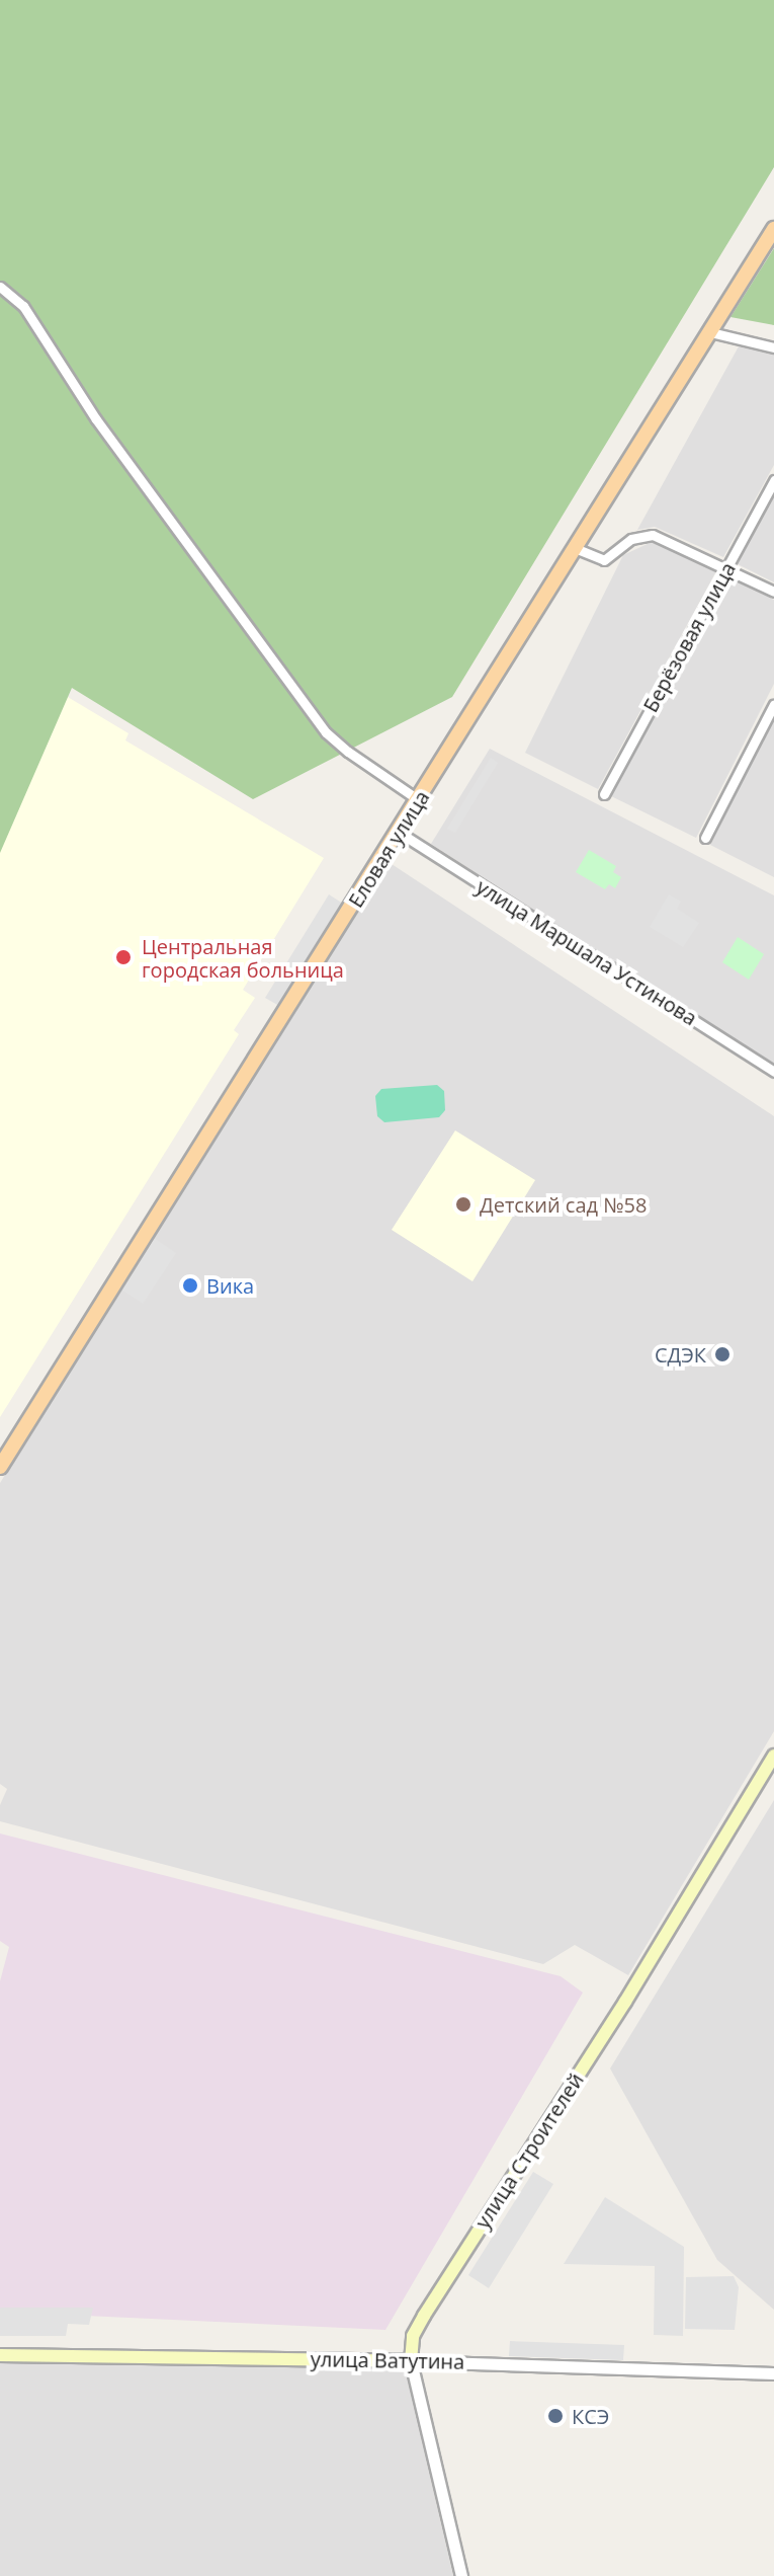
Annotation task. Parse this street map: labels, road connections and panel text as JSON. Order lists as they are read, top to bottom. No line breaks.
{"streets":{"main road":["Еловая улица","улица Строителей","улица Ватутина"],"street":["Берёзовая улица","улица Маршала Устинова"]},"crossings":[["Еловая улица","улица Маршала Устинова"],["улица Строителей","улица Ватутина"]],"places":["Центральная городская больница","Детский сад №58","Вика","СДЭК","КСЭ"]}
